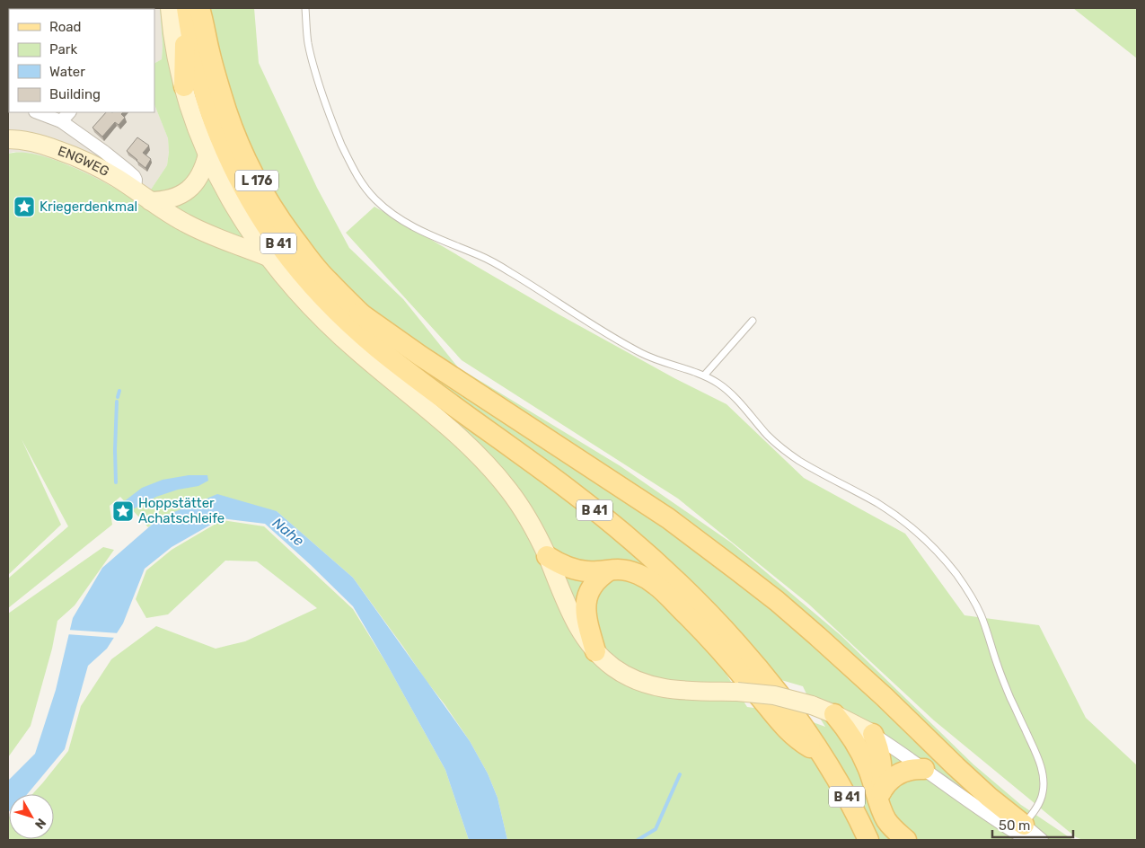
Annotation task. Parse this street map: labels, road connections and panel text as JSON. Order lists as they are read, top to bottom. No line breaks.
{"streets":{"main road":["ENGWEG","L 176","B 41"]},"crossings":[["ENGWEG","L 176"],["L 176","B 41"]],"water":["Nahe"],"places":{"place":["Kriegerdenkmal","Hoppstätter Achatschleife"]},"legend":["Road","Park","Water","Building"],"scale_bar":"50 m","north":"bottom right"}
